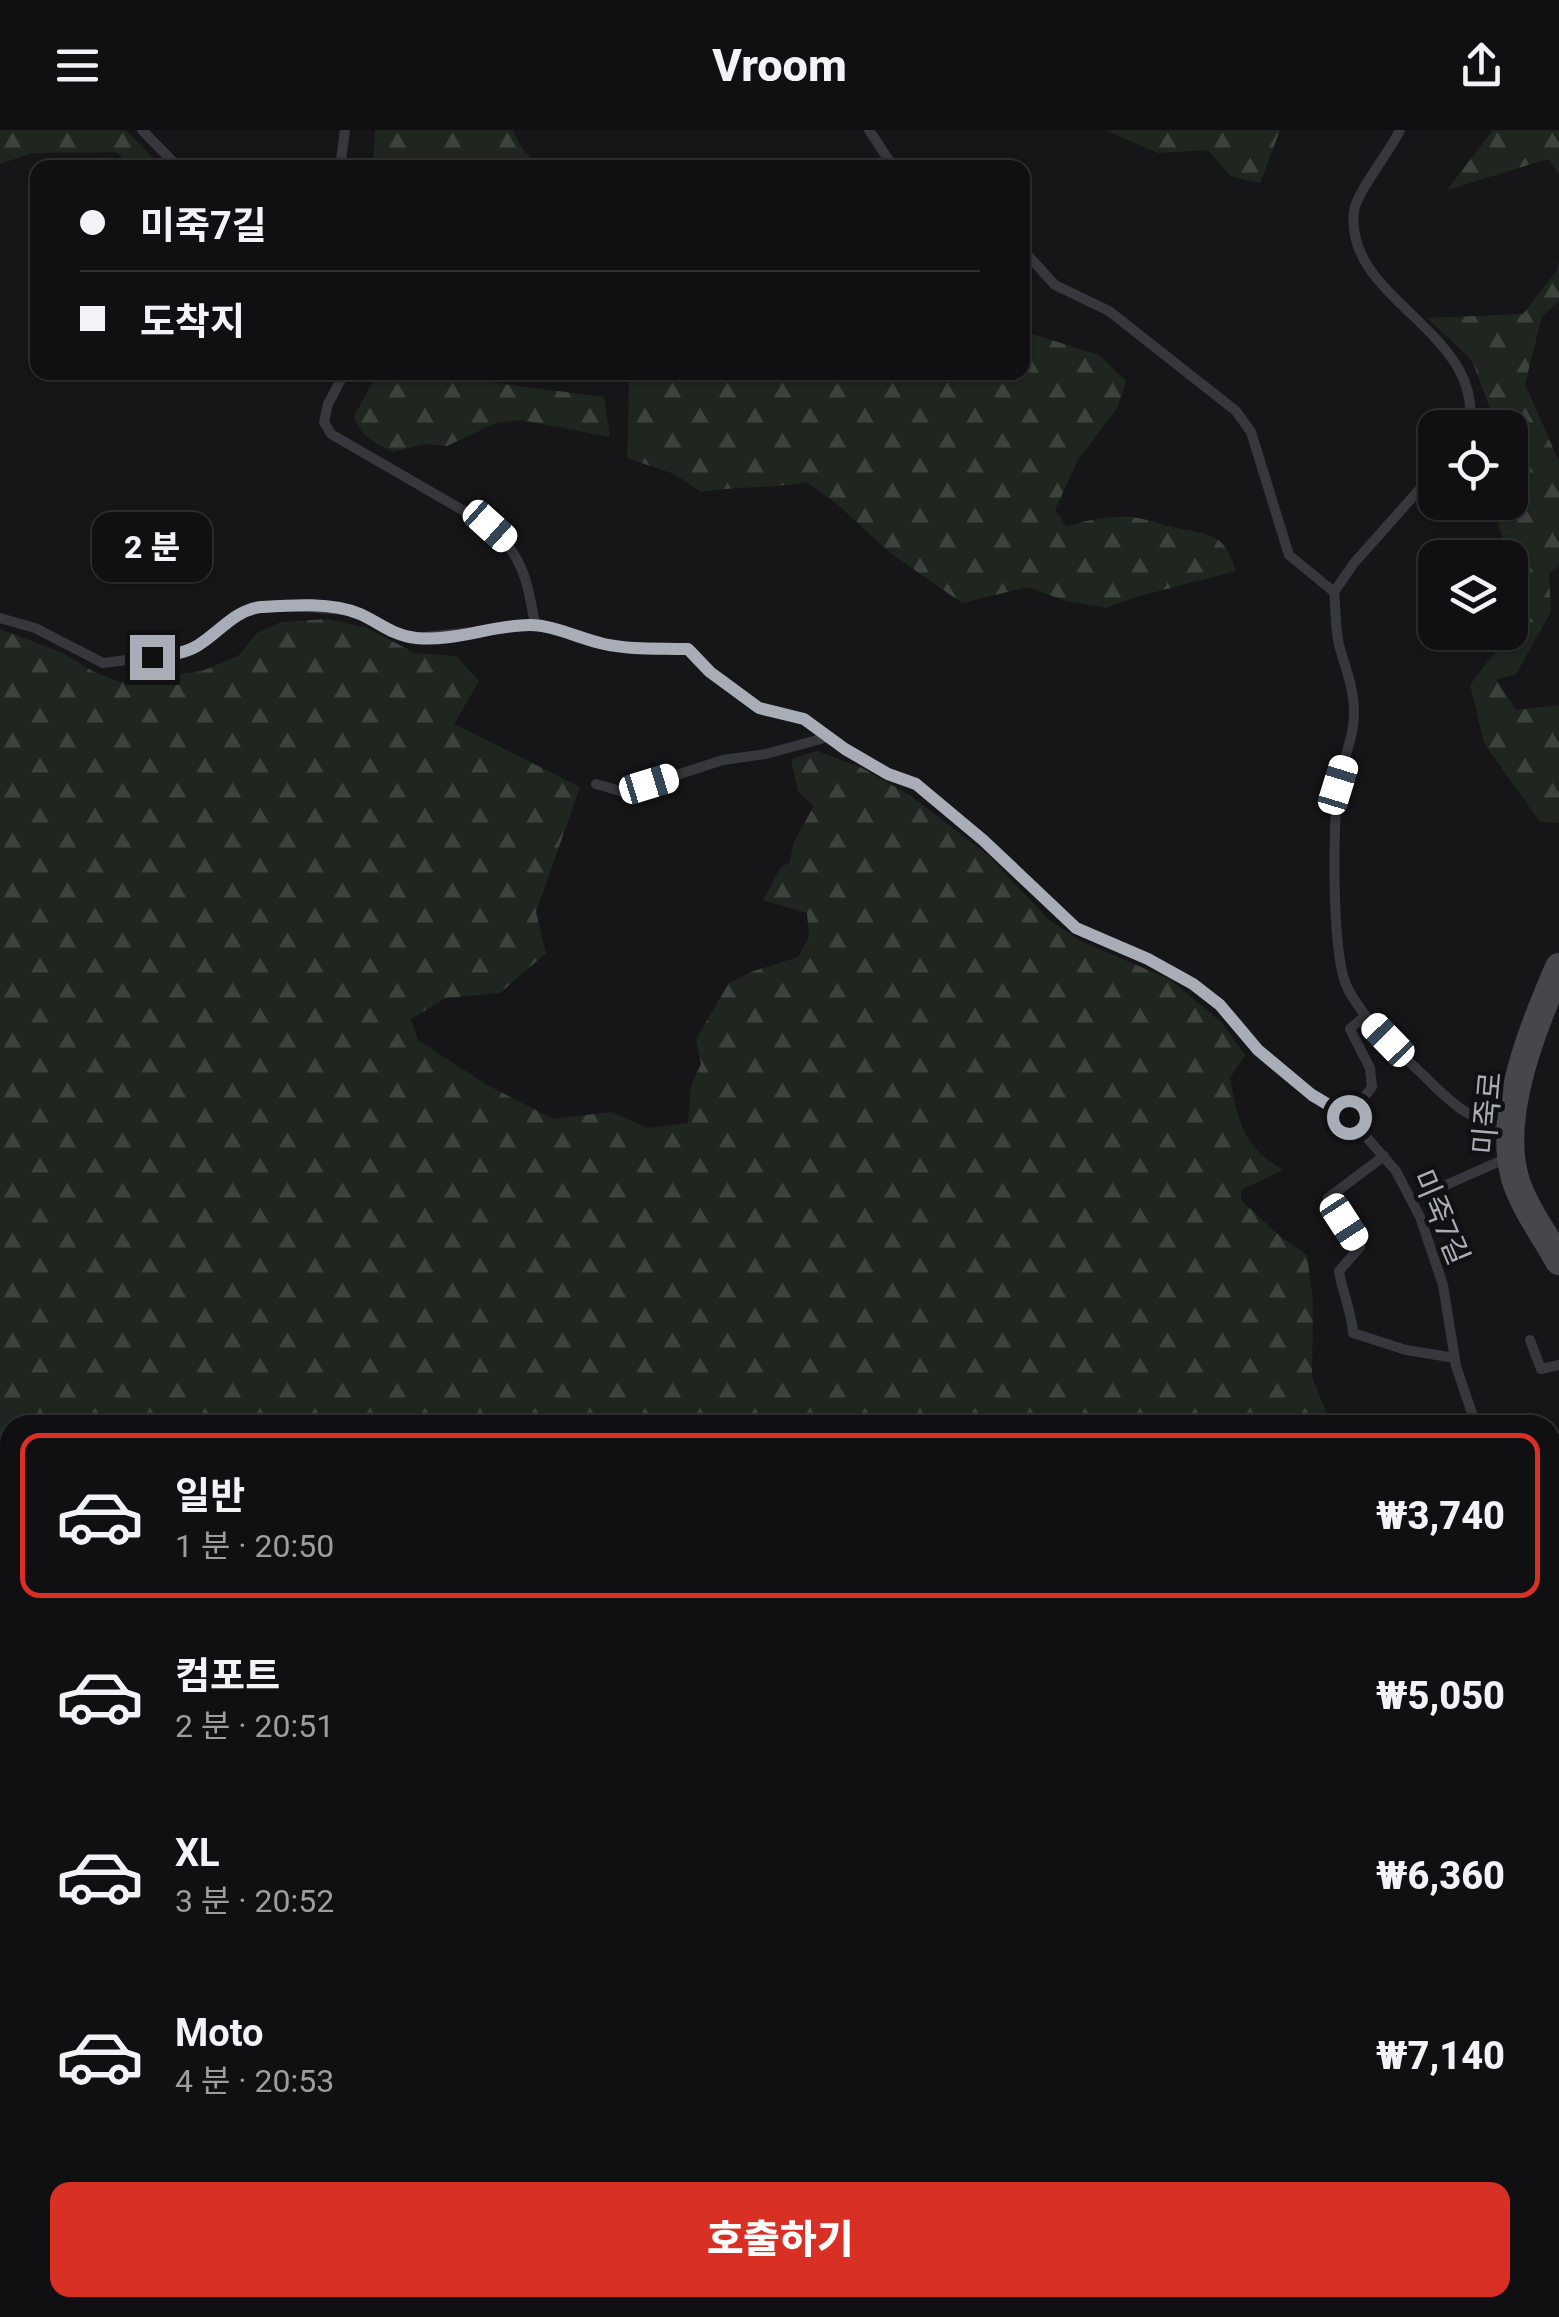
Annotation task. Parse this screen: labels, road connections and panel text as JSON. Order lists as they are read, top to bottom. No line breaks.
{"streets":{"street":["미죽로"],"lane":["미죽7길"]},"page":{"header":"Vroom","banner":["미죽7길","도착지"],"bubble":"2 분","list":[{"name":"일반","note":"1 분 · 20:50","value":"₩3,740"},{"name":"컴포트","note":"2 분 · 20:51","value":"₩5,050"},{"name":"XL","note":"3 분 · 20:52","value":"₩6,360"},{"name":"Moto","note":"4 분 · 20:53","value":"₩7,140"}],"buttons":"호출하기"}}
